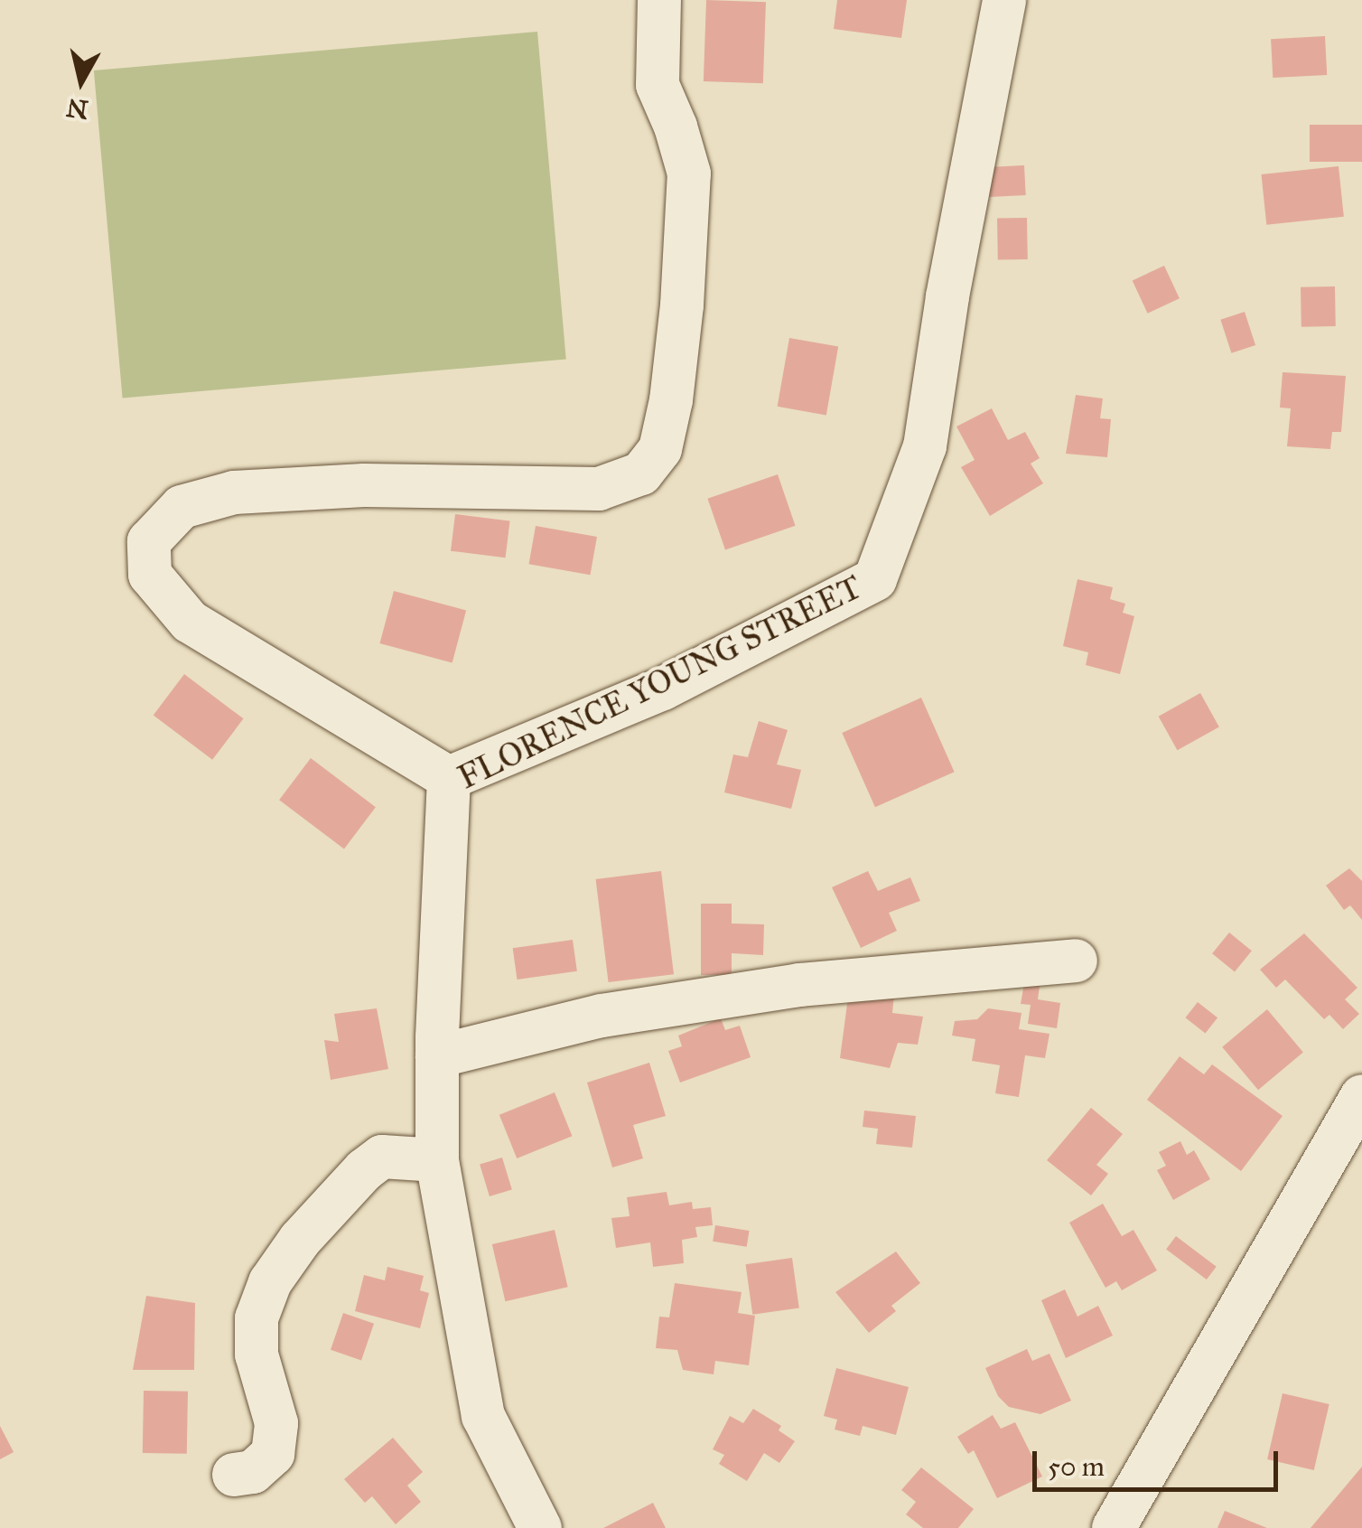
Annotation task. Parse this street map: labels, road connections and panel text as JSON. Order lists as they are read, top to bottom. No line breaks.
{"streets":{"street":["FLORENCE YOUNG STREET"]},"scale_bar":"50 m","north":"bottom"}
